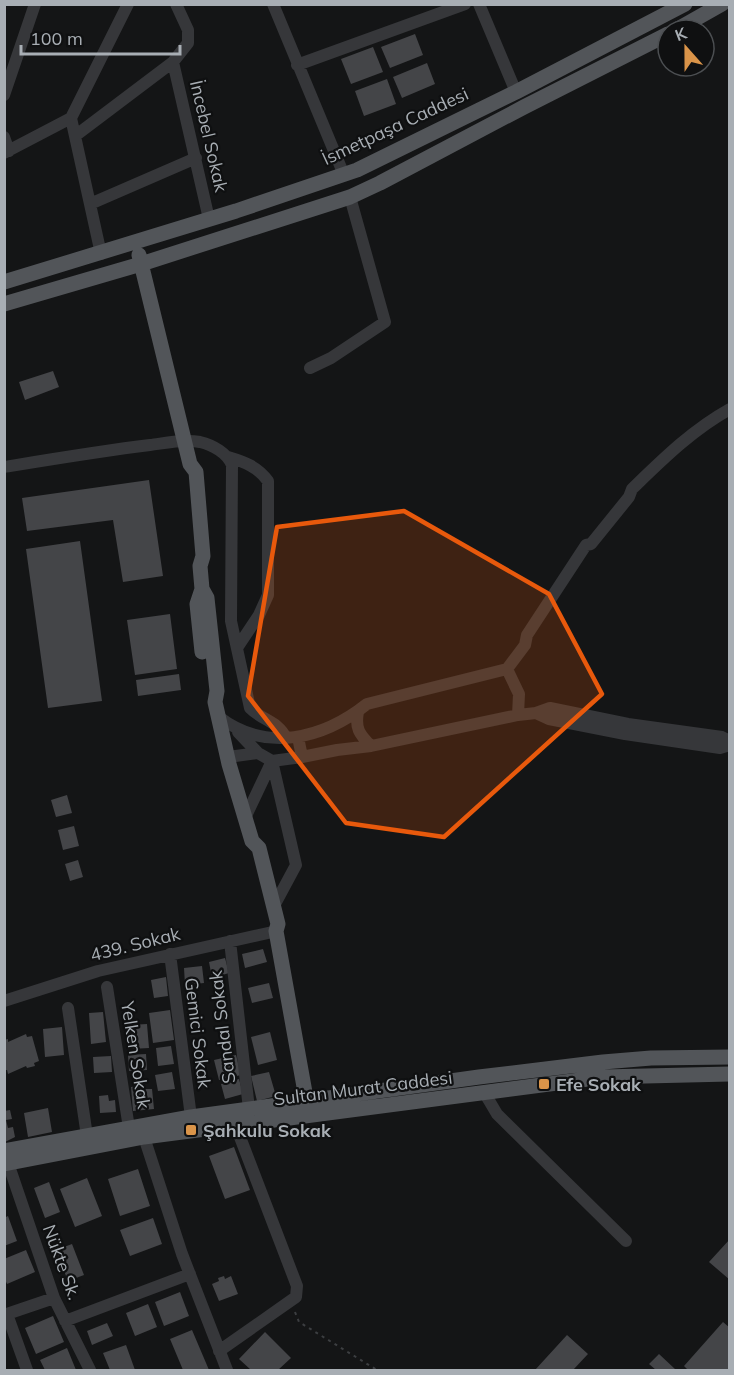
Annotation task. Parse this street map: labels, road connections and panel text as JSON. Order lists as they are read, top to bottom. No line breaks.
{"streets":{"main road":["İsmetpaşa Caddesi","Sultan Murat Caddesi"],"street":["İncebel Sokak","439. Sokak","Sandal Sokak","Gemici Sokak","Yelken Sokak","Nükte Sk."]},"crossings":[["İsmetpaşa Caddesi","İncebel Sokak"],["439. Sokak","Sandal Sokak"],["439. Sokak","Gemici Sokak"],["Sandal Sokak","Sultan Murat Caddesi"],["Gemici Sokak","Sultan Murat Caddesi"],["Yelken Sokak","Sultan Murat Caddesi"],["Sultan Murat Caddesi","Nükte Sk."]],"places":{"transit":["Efe Sokak","Şahkulu Sokak"]},"scale_bar":"100 m","north":"top"}
